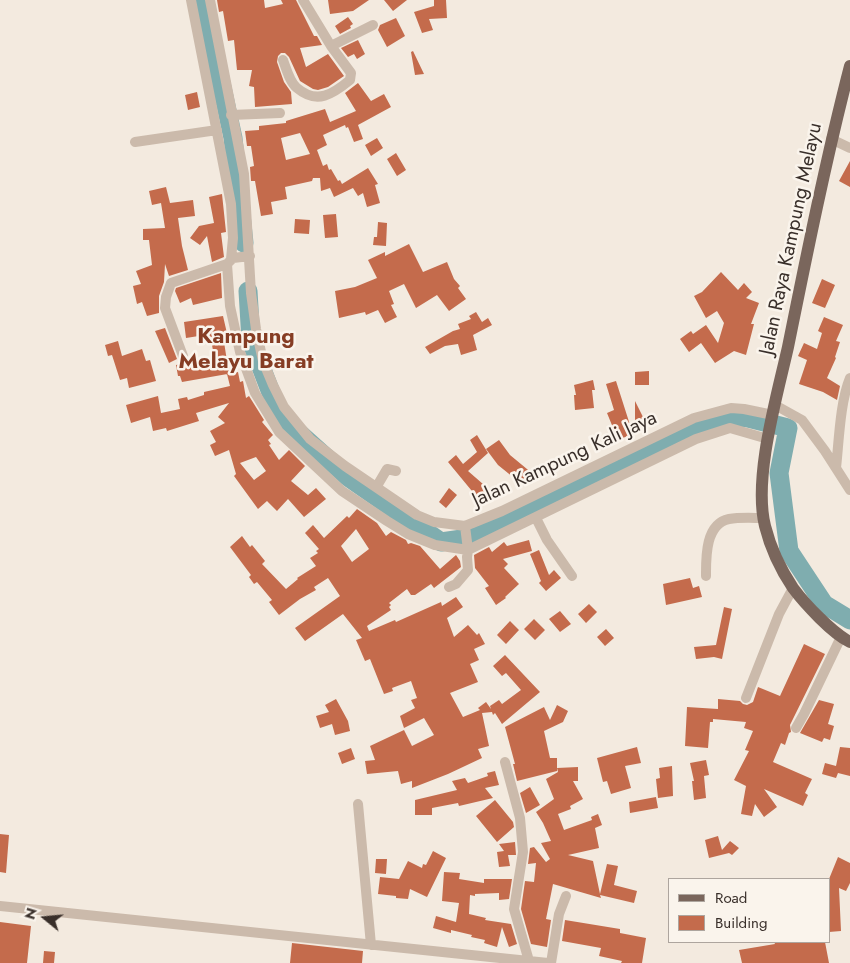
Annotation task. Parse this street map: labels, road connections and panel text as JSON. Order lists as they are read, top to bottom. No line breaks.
{"streets":{"main road":["Jalan Raya Kampung Melayu"],"street":["Jalan Kampung Kali Jaya"]},"crossings":[["Jalan Raya Kampung Melayu","Jalan Kampung Kali Jaya"]],"districts":["Kampung Melayu Barat"],"legend":["Road","Building"],"north":"left"}
